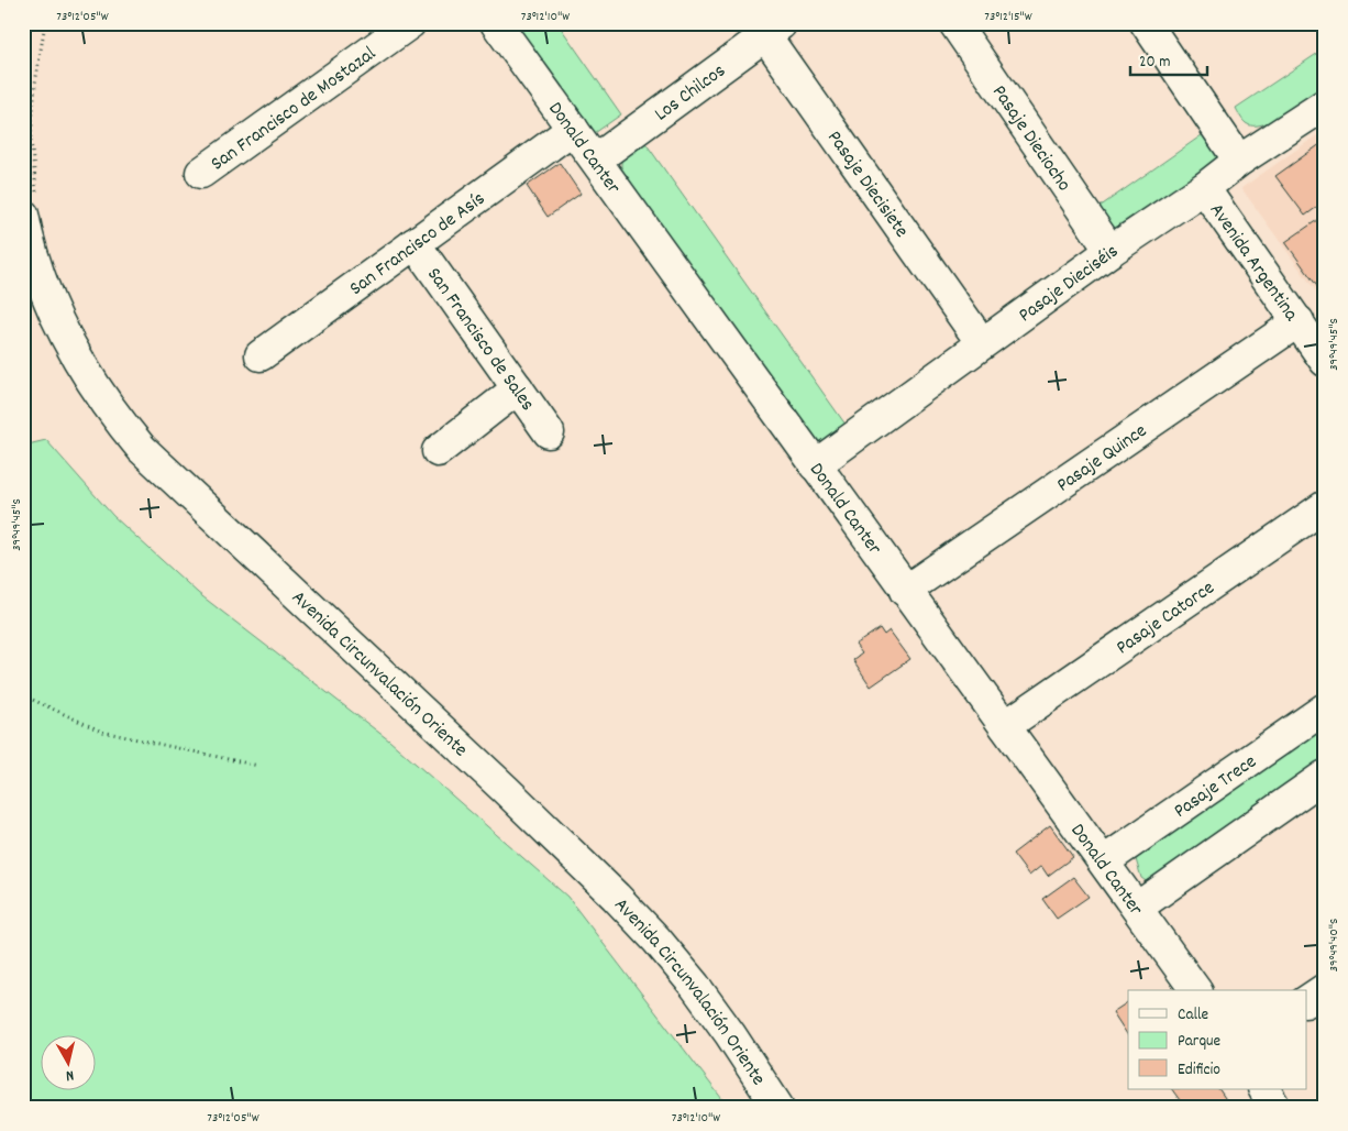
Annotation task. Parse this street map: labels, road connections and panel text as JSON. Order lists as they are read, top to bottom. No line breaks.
{"streets":{"street":["Los Chilcos","San Francisco de Mostazal","Pasaje Dieciocho","Donald Canter","Pasaje Diecisiete","San Francisco de Asís","Avenida Argentina","Pasaje Dieciséis","San Francisco de Sales","Pasaje Quince","Pasaje Catorce","Avenida Circunvalación Oriente","Pasaje Trece"]},"crossings":[["Los Chilcos","Donald Canter"],["Los Chilcos","Pasaje Diecisiete"],["Pasaje Dieciocho","Pasaje Dieciséis"],["Donald Canter","San Francisco de Asís"],["Donald Canter","Pasaje Dieciséis"],["Donald Canter","Pasaje Quince"],["Donald Canter","Pasaje Catorce"],["Donald Canter","Pasaje Trece"],["Pasaje Diecisiete","Pasaje Dieciséis"],["San Francisco de Asís","San Francisco de Sales"],["Avenida Argentina","Pasaje Dieciséis"],["Avenida Argentina","Pasaje Quince"]],"legend":["Calle","Parque","Edificio"],"scale_bar":"20 m","north":"bottom","coordinates":["73°12'05\"W","73°12'10\"W","73°12'15\"W","39°49'45\"S","39°49'40\"S"]}
